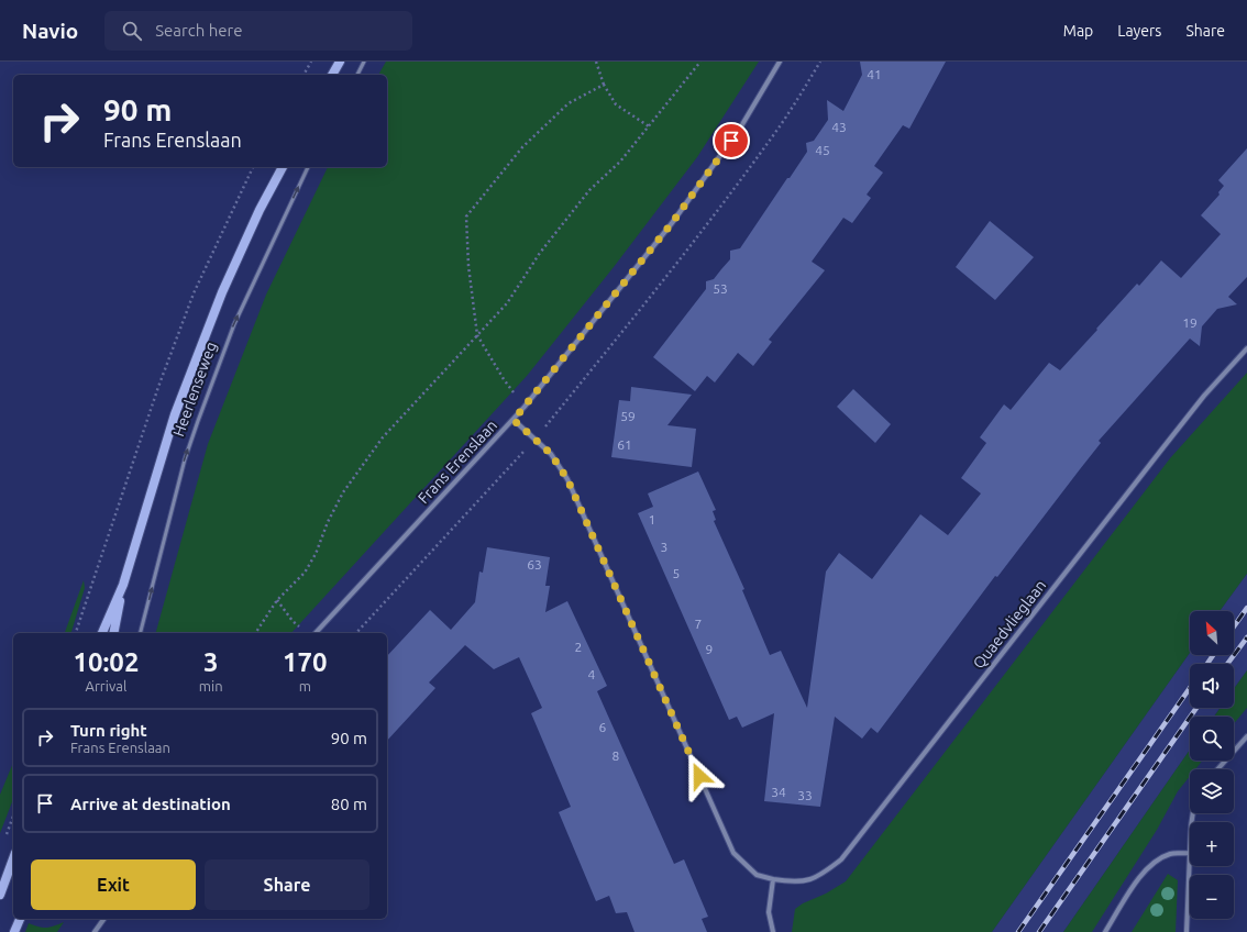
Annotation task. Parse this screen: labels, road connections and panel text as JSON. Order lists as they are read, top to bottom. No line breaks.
{"streets":{"main road":["Heerlenseweg"],"street":["Frans Erenslaan","Quaedvlieglaan"]},"crossings":[["Frans Erenslaan","Quaedvlieglaan"]],"house_numbers":["41","43","45","53","19","59","61","1","3","63","5","7","2","9","4","6","8","34","33"],"north":"top left","page":{"header":"Navio","search":"Search here","nav":["Map","Layers","Share"],"turn":["90 m","Frans Erenslaan"],"map_buttons":["+","−"],"eta":["10:02","Arrival","3","min","170","m"],"list":[{"name":"Turn right","note":"Frans Erenslaan","value":"90 m"},{"name":"Arrive at destination","value":"80 m"}],"buttons":["Exit","Share"]}}
